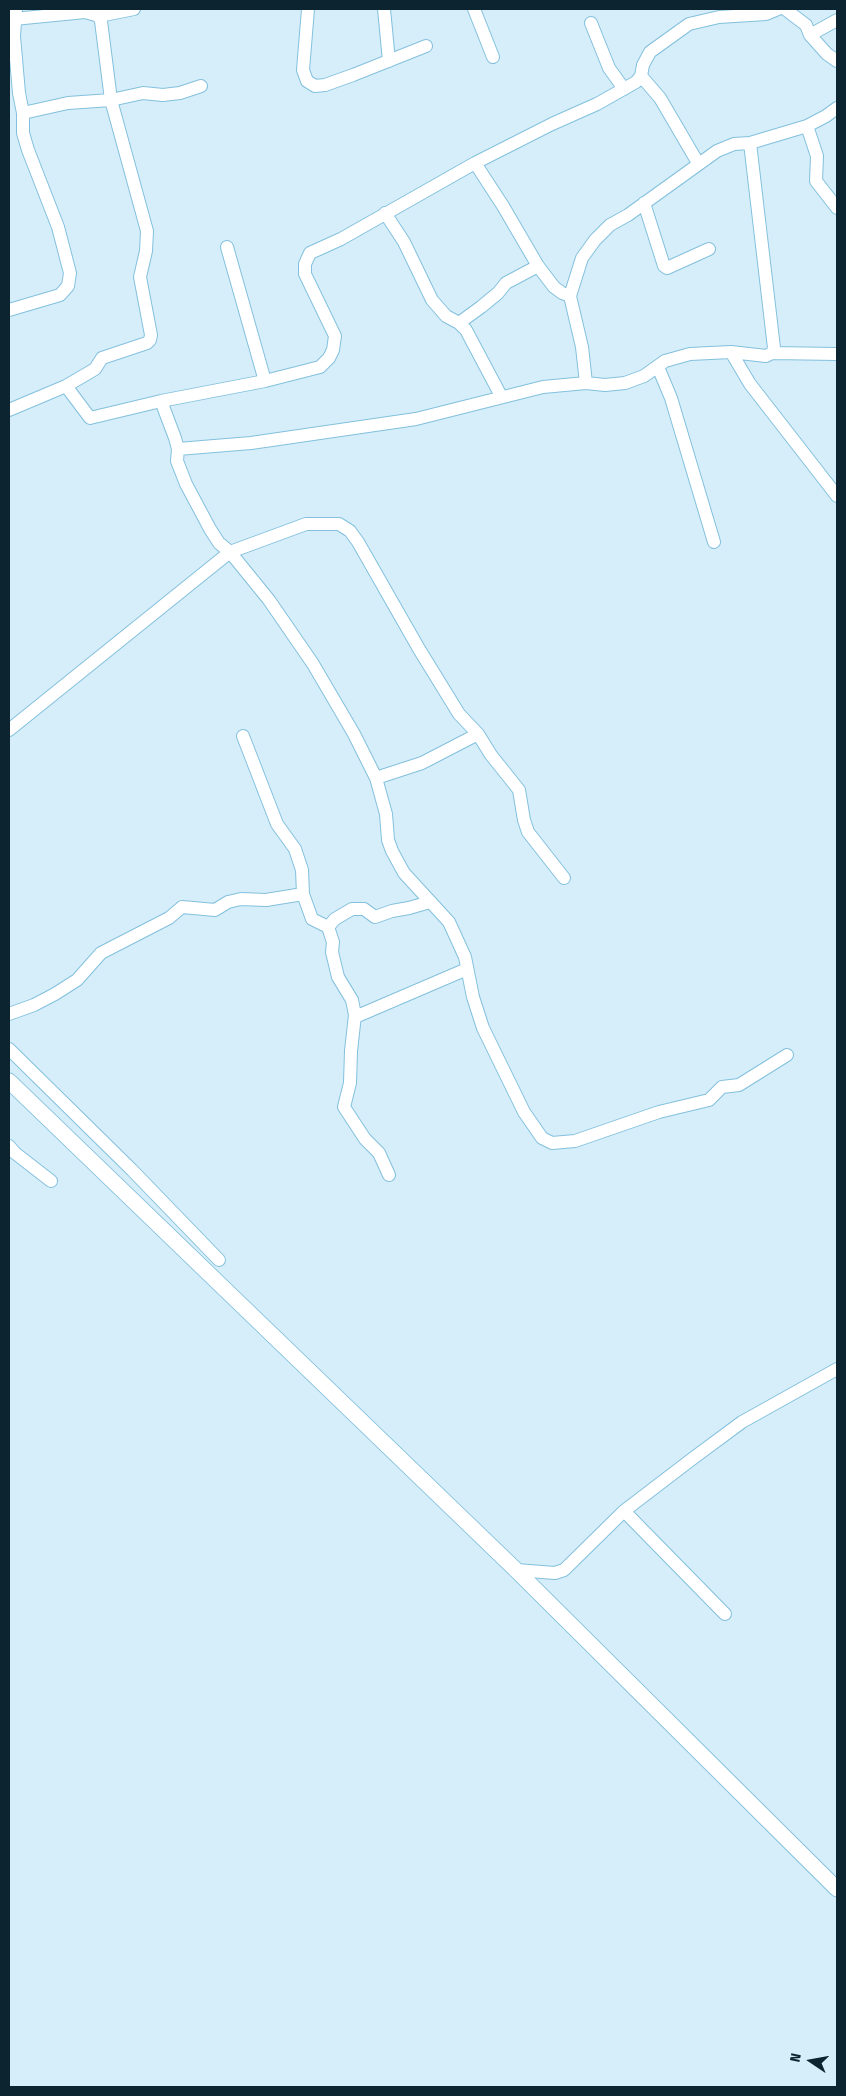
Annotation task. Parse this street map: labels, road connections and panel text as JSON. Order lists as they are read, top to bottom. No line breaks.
{"north":"left"}
